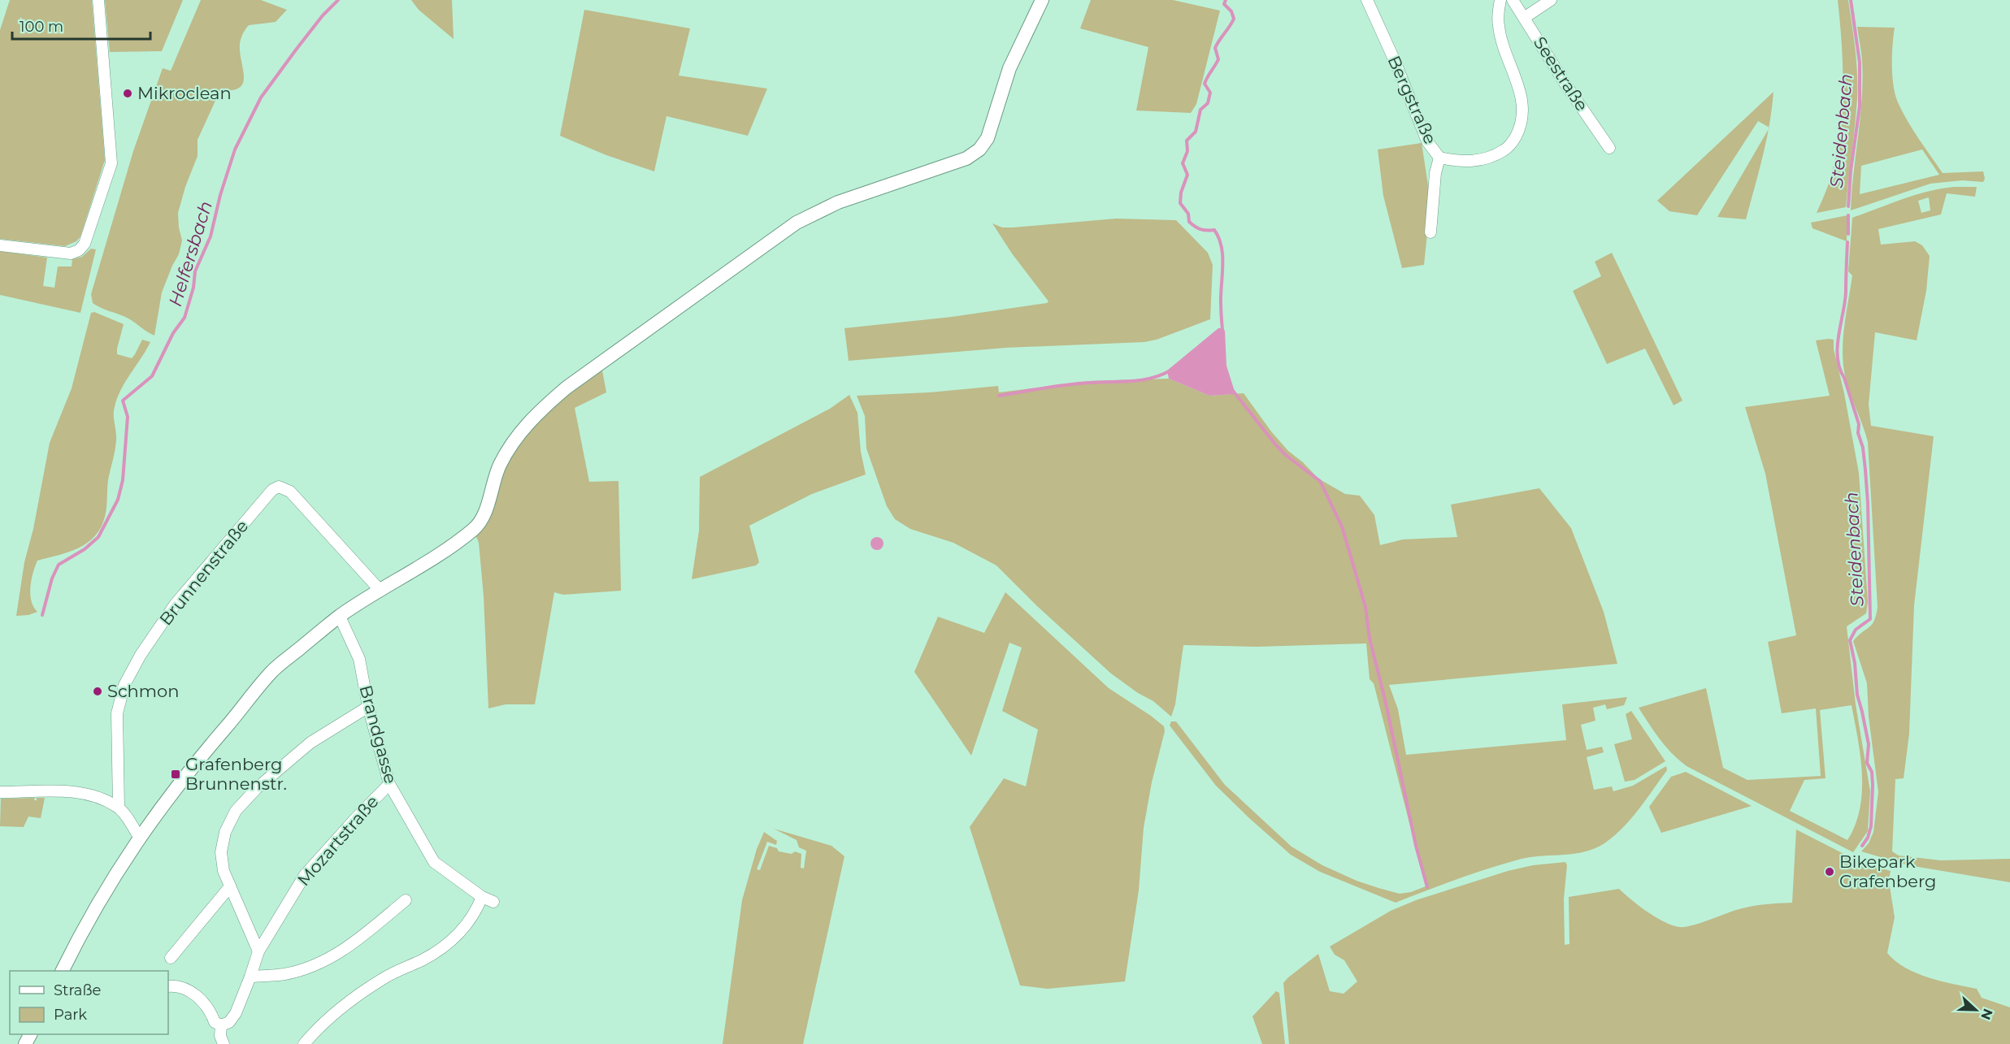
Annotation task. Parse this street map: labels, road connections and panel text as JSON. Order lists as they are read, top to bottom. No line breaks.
{"streets":{"street":["Seestraße","Bergstraße","Brunnenstraße","Brandgasse","Mozartstraße"]},"crossings":[["Brandgasse","Mozartstraße"]],"water":["Steidenbach","Helfersbach"],"places":{"other":["Mikroclean","Schmon","Bikepark Grafenberg"],"transit":["Grafenberg Brunnenstr."]},"legend":["Straße","Park"],"scale_bar":"100 m","north":"right"}
